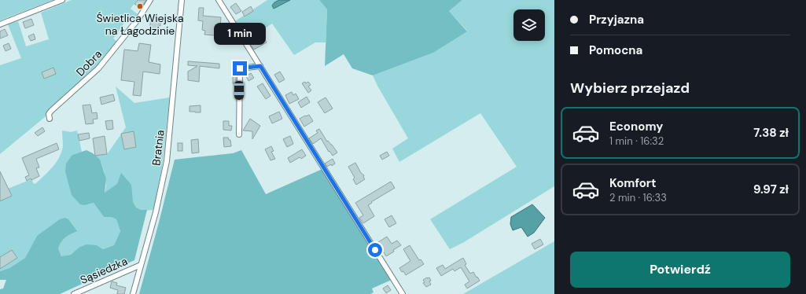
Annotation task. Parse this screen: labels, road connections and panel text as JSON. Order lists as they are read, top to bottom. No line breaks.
{"streets":{"street":["Dobra","Bratnia","Sąsiedzka"]},"crossings":[["Bratnia","Sąsiedzka"]],"places":["Świetlica Wiejska na Łagodzinie"],"page":{"banner":["Przyjazna","Pomocna"],"bubble":"1 min","heading":"Wybierz przejazd","list":[{"name":"Economy","note":"1 min · 16:32","value":"7.38 zł"},{"name":"Komfort","note":"2 min · 16:33","value":"9.97 zł"}],"buttons":"Potwierdź"}}
